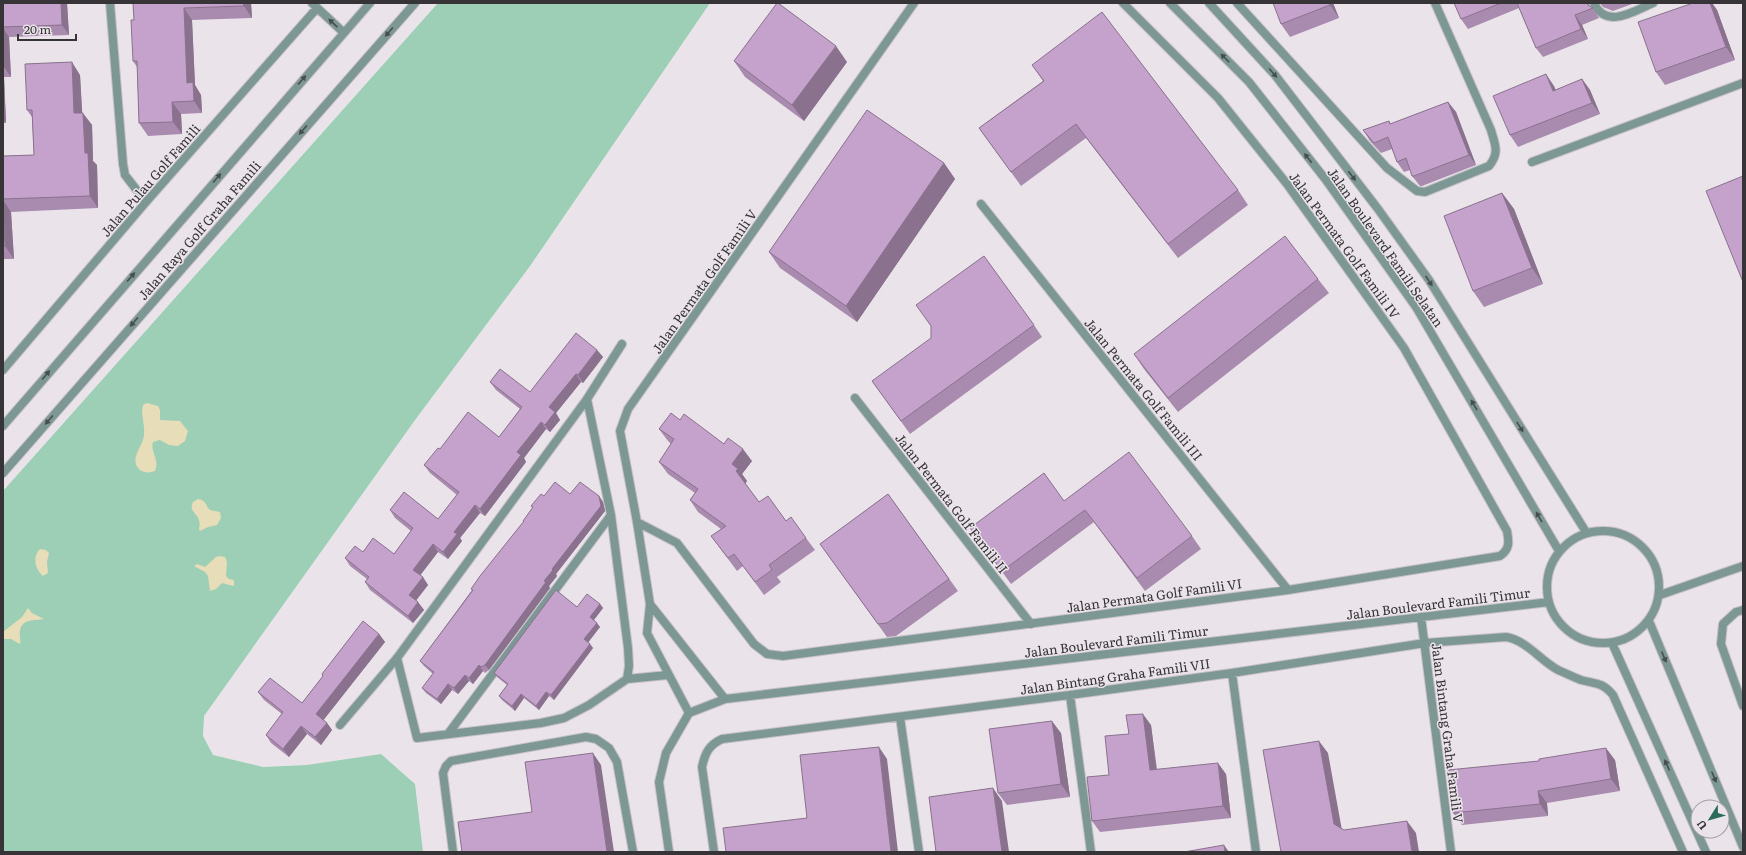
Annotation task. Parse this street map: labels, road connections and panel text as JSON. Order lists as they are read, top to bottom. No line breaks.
{"streets":{"street":["Jalan Pulau Golf Famili","Jalan Raya Golf Graha Famili","Jalan Permata Golf Famili IV","Jalan Boulevard Famili Selatan","Jalan Permata Golf Famili V","Jalan Permata Golf Famili III","Jalan Permata Golf Famili II","Jalan Permata Golf Famili VI","Jalan Boulevard Famili Timur","Jalan Bintang Graha Famili VII","Jalan Bintang Graha Famili V"]},"crossings":[["Jalan Permata Golf Famili IV","Jalan Permata Golf Famili VI"],["Jalan Boulevard Famili Selatan","Jalan Boulevard Famili Timur"],["Jalan Permata Golf Famili V","Jalan Permata Golf Famili VI"],["Jalan Permata Golf Famili V","Jalan Boulevard Famili Timur"],["Jalan Permata Golf Famili III","Jalan Permata Golf Famili VI"],["Jalan Permata Golf Famili II","Jalan Permata Golf Famili VI"],["Jalan Boulevard Famili Timur","Jalan Bintang Graha Famili V"],["Jalan Bintang Graha Famili VII","Jalan Bintang Graha Famili V"]],"scale_bar":"20 m","north":"bottom left"}
